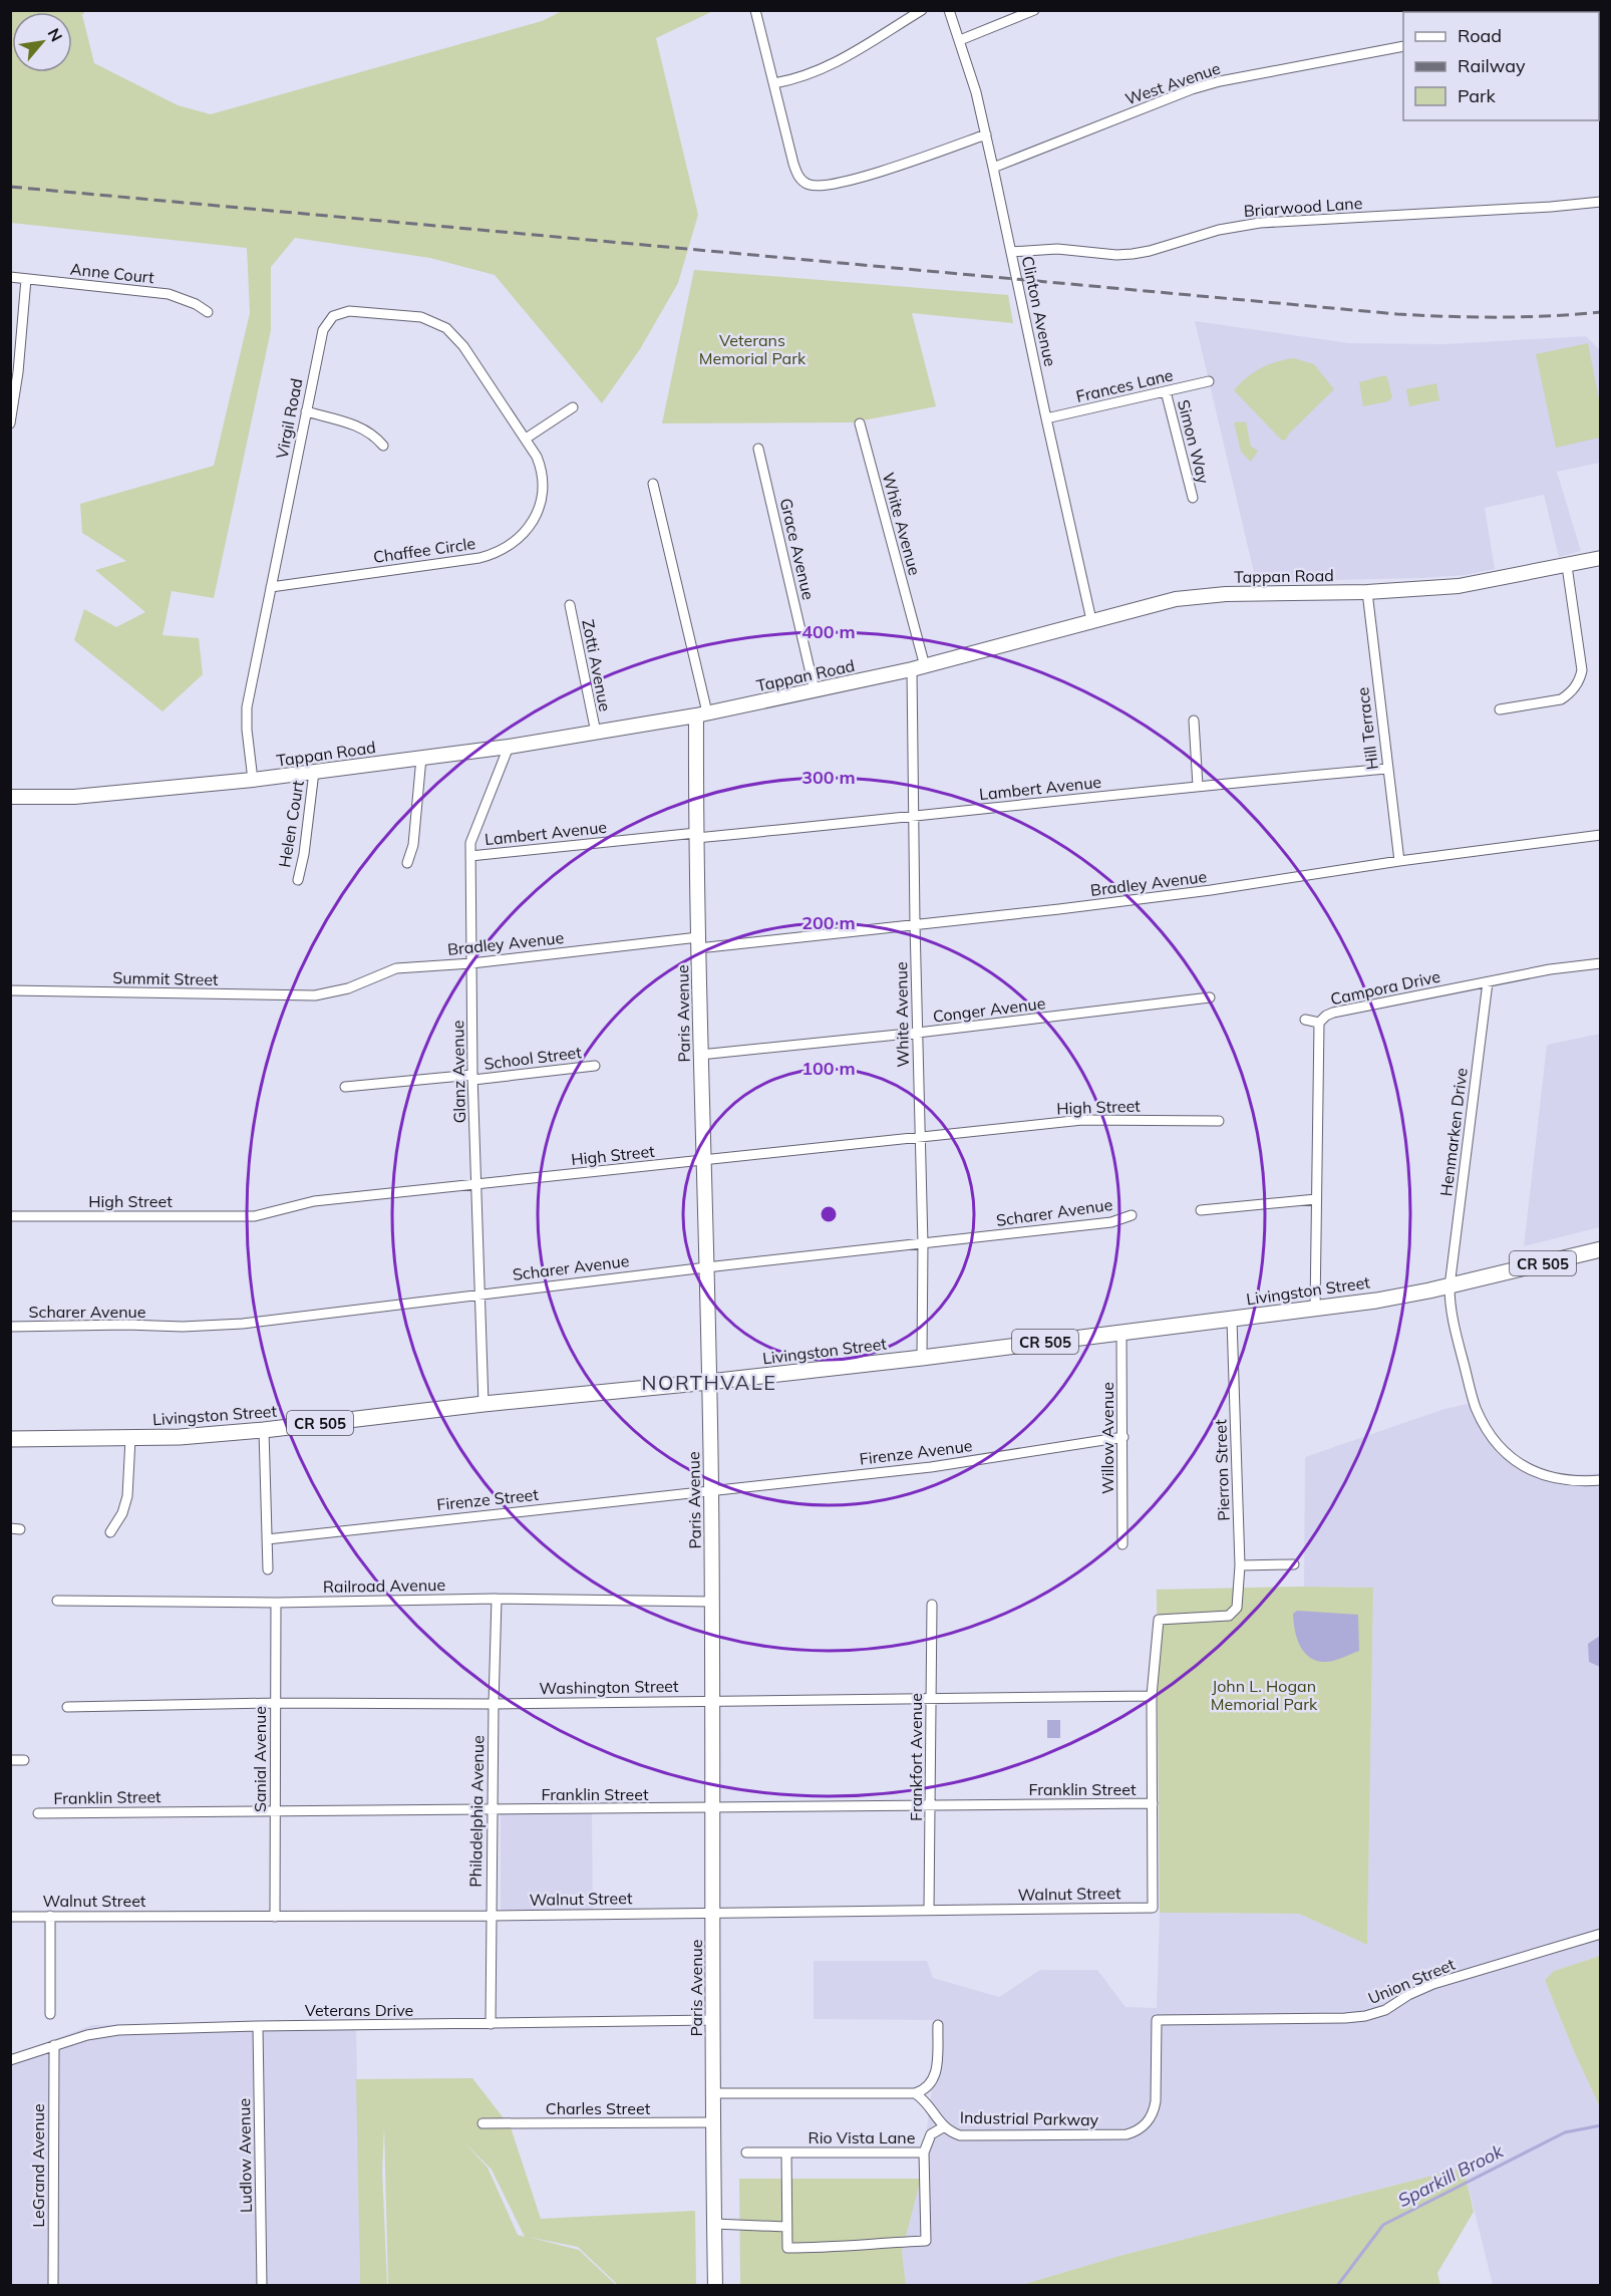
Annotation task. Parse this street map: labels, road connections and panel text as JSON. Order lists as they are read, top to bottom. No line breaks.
{"streets":{"main road":["CR 505","Livingston Street"],"street":["West Avenue","Briarwood Lane","Anne Court","Clinton Avenue","Frances Lane","Virgil Road","Simon Way","White Avenue","Grace Avenue","Chaffee Circle","Tappan Road","Zotti Avenue","Hill Terrace","Lambert Avenue","Helen Court","Bradley Avenue","Summit Street","Campora Drive","Conger Avenue","Paris Avenue","School Street","Glanz Avenue","High Street","Henmarken Drive","Scharer Avenue","Willow Avenue","Firenze Avenue","Pierron Street","Firenze Street","Railroad Avenue","Washington Street","Frankfort Avenue","Sanial Avenue","Franklin Street","Philadelphia Avenue","Walnut Street","Union Street","Veterans Drive","Charles Street","Industrial Parkway","Rio Vista Lane","Ludlow Avenue","LeGrand Avenue"]},"crossings":[["West Avenue","Clinton Avenue"],["Briarwood Lane","Clinton Avenue"],["Clinton Avenue","Frances Lane"],["Clinton Avenue","Tappan Road"],["Frances Lane","Simon Way"],["Virgil Road","Chaffee Circle"],["Virgil Road","Tappan Road"],["White Avenue","Tappan Road"],["White Avenue","Lambert Avenue"],["White Avenue","Bradley Avenue"],["White Avenue","Conger Avenue"],["White Avenue","High Street"],["White Avenue","Scharer Avenue"],["White Avenue","Livingston Street"],["Grace Avenue","Tappan Road"],["Tappan Road","Zotti Avenue"],["Tappan Road","Hill Terrace"],["Tappan Road","Helen Court"],["Tappan Road","Paris Avenue"],["Tappan Road","Glanz Avenue"],["Hill Terrace","Lambert Avenue"],["Hill Terrace","Bradley Avenue"],["Lambert Avenue","Paris Avenue"],["Lambert Avenue","Glanz Avenue"],["Bradley Avenue","Summit Street"],["Bradley Avenue","Paris Avenue"],["Bradley Avenue","Glanz Avenue"],["Campora Drive","Henmarken Drive"],["Campora Drive","Livingston Street"],["Conger Avenue","Paris Avenue"],["Paris Avenue","High Street"],["Paris Avenue","Scharer Avenue"],["Paris Avenue","Livingston Street"],["Paris Avenue","Firenze Avenue"],["Paris Avenue","Firenze Street"],["Paris Avenue","Railroad Avenue"],["Paris Avenue","Washington Street"],["Paris Avenue","Franklin Street"],["Paris Avenue","Walnut Street"],["Paris Avenue","Veterans Drive"],["Paris Avenue","Charles Street"],["School Street","Glanz Avenue"],["Glanz Avenue","High Street"],["Glanz Avenue","Scharer Avenue"],["Glanz Avenue","Livingston Street"],["Henmarken Drive","Livingston Street"],["Livingston Street","Willow Avenue"],["Livingston Street","Pierron Street"],["Willow Avenue","Firenze Avenue"],["Firenze Avenue","Firenze Street"],["Pierron Street","Washington Street"],["Railroad Avenue","Sanial Avenue"],["Railroad Avenue","Philadelphia Avenue"],["Washington Street","Frankfort Avenue"],["Washington Street","Sanial Avenue"],["Washington Street","Philadelphia Avenue"],["Frankfort Avenue","Franklin Street"],["Frankfort Avenue","Walnut Street"],["Sanial Avenue","Franklin Street"],["Sanial Avenue","Walnut Street"],["Franklin Street","Philadelphia Avenue"],["Franklin Street","Walnut Street"],["Philadelphia Avenue","Walnut Street"],["Philadelphia Avenue","Veterans Drive"],["Union Street","Industrial Parkway"],["Veterans Drive","Ludlow Avenue"],["Veterans Drive","LeGrand Avenue"]],"districts":["NORTHVALE"],"water":["Sparkill Brook"],"parks":["Veterans Memorial Park","John L. Hogan Memorial Park"],"legend":["Road","Railway","Park"],"north":"top right","rings":["400 m","300 m","200 m","100 m"]}
